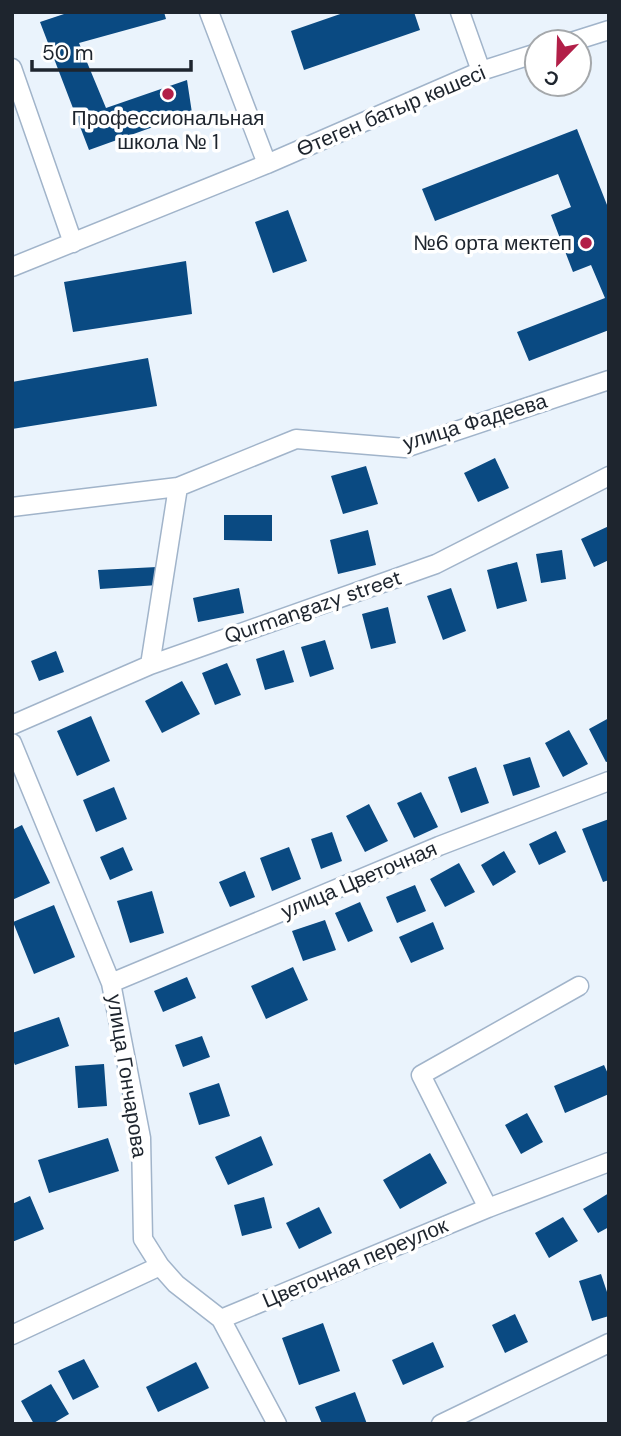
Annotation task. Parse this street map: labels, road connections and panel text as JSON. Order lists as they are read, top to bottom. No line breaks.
{"streets":{"street":["Өтеген батыр көшесі","улица Фадеева","Qurmangazy street","улица Цветочная","улица Гончарова","Цветочная переулок"]},"crossings":[["улица Цветочная","улица Гончарова"],["улица Гончарова","Цветочная переулок"]],"places":["Профессиональная школа № 1","№6 орта мектеп"],"scale_bar":"50 m","north":"bottom left"}
